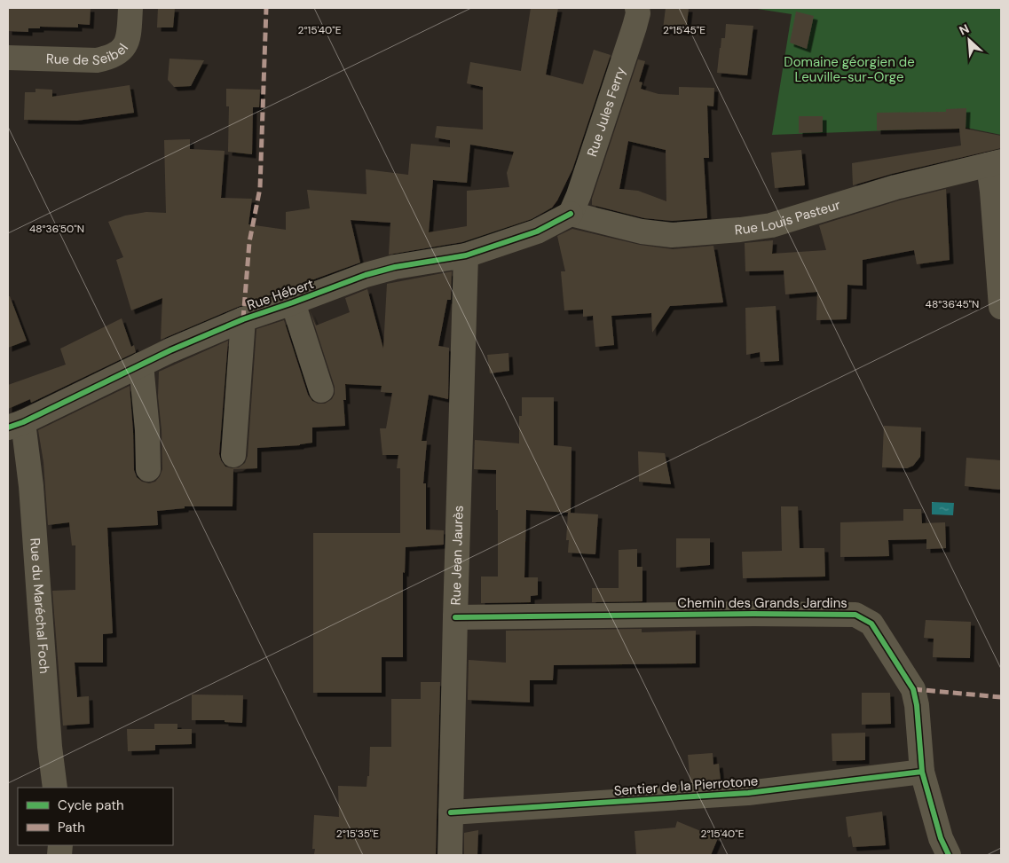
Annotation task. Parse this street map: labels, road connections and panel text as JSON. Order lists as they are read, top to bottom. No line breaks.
{"streets":{"street":["Rue de Seibel","Rue Jules Ferry","Rue Louis Pasteur","Rue Hébert","Rue Jean Jaurès","Chemin des Grands Jardins","Rue du Maréchal Foch","Sentier de la Pierrotone"]},"crossings":[["Rue Jules Ferry","Rue Louis Pasteur"],["Rue Jules Ferry","Rue Hébert"],["Rue Louis Pasteur","Rue Hébert"],["Rue Hébert","Rue Jean Jaurès"],["Rue Hébert","Rue du Maréchal Foch"],["Rue Jean Jaurès","Chemin des Grands Jardins"],["Rue Jean Jaurès","Sentier de la Pierrotone"],["Chemin des Grands Jardins","Sentier de la Pierrotone"]],"parks":["Domaine géorgien de Leuville-sur-Orge"],"legend":["Cycle path","Path"],"north":"top left","coordinates":["2°15'40\"E","2°15'45\"E","48°36'50\"N","48°36'45\"N","2°15'35\"E"]}
